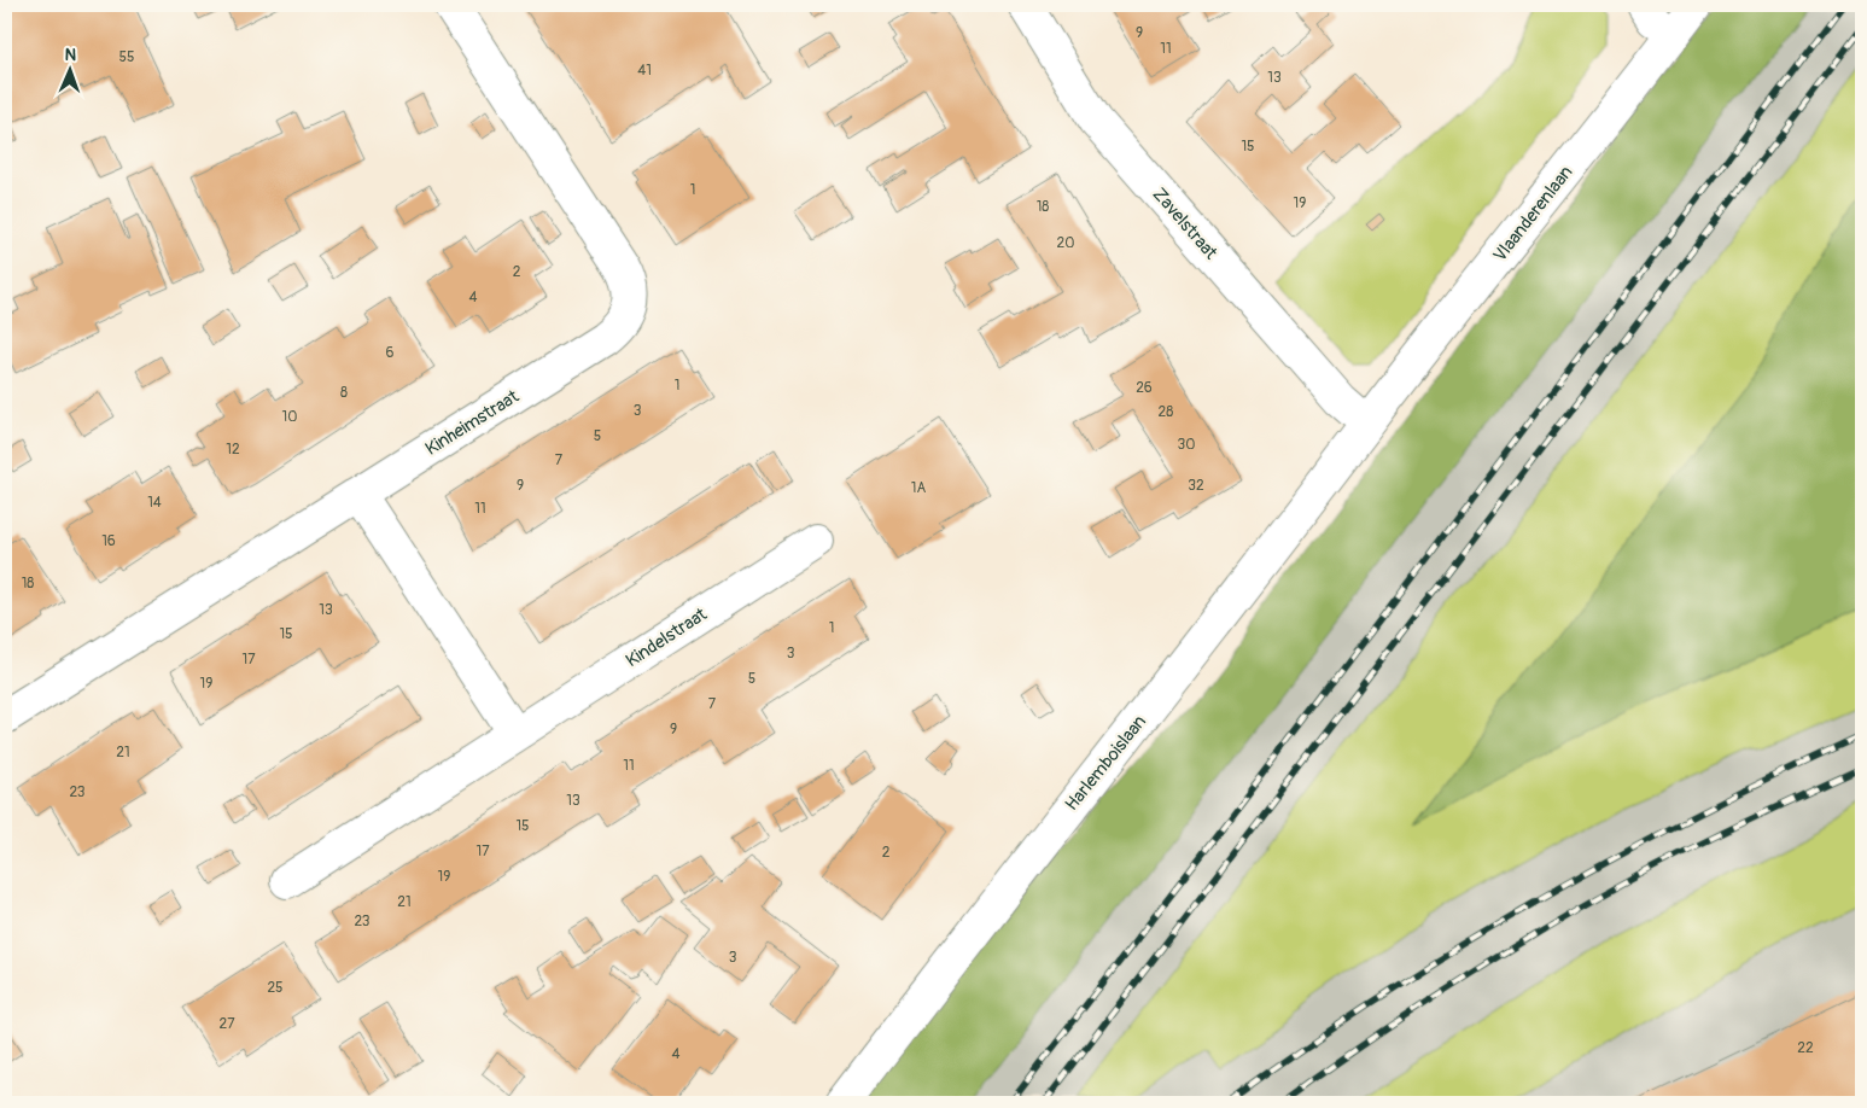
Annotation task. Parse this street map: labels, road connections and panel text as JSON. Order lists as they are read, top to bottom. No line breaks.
{"streets":{"street":["Vlaanderenlaan","Zavelstraat","Kinheimstraat","Kindelstraat","Harlemboislaan"]},"crossings":[["Vlaanderenlaan","Zavelstraat"],["Vlaanderenlaan","Harlemboislaan"],["Zavelstraat","Harlemboislaan"]],"house_numbers":["9","11","55","41","13","15","1","19","18","20","2","4","6","1","26","8","3","28","10","5","30","12","7","9","32","1A","14","11","16","18","13","1","15","3","17","5","19","7","9","21","11","23","13","15","17","2","19","21","23","3","25","27","22","4"],"north":"top"}
